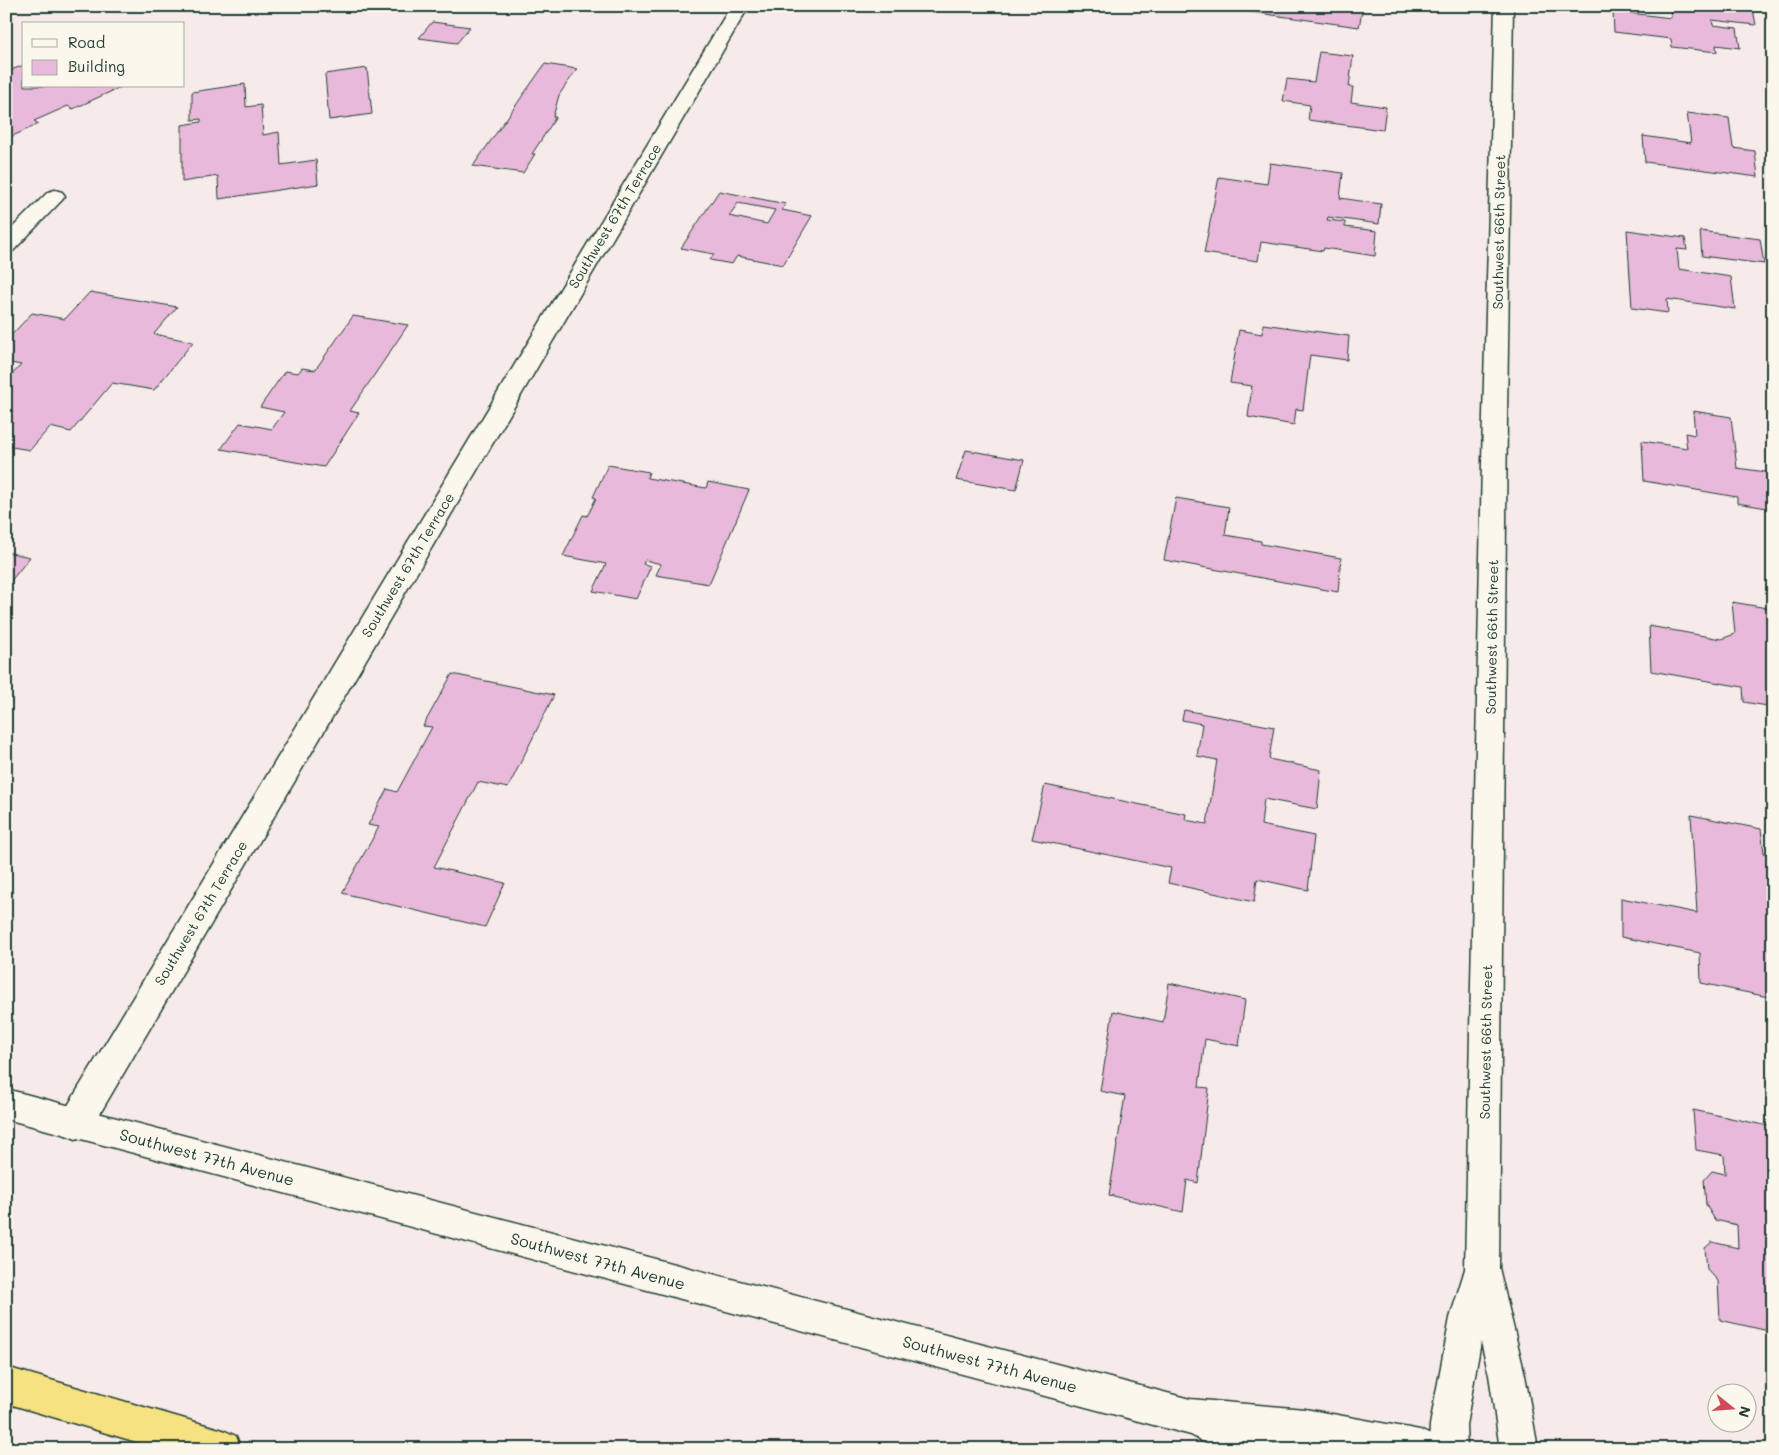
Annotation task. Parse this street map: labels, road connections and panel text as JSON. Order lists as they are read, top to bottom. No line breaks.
{"streets":{"street":["Southwest 67th Terrace","Southwest 66th Street","Southwest 77th Avenue"]},"crossings":[["Southwest 67th Terrace","Southwest 77th Avenue"]],"legend":["Road","Building"],"north":"right"}
